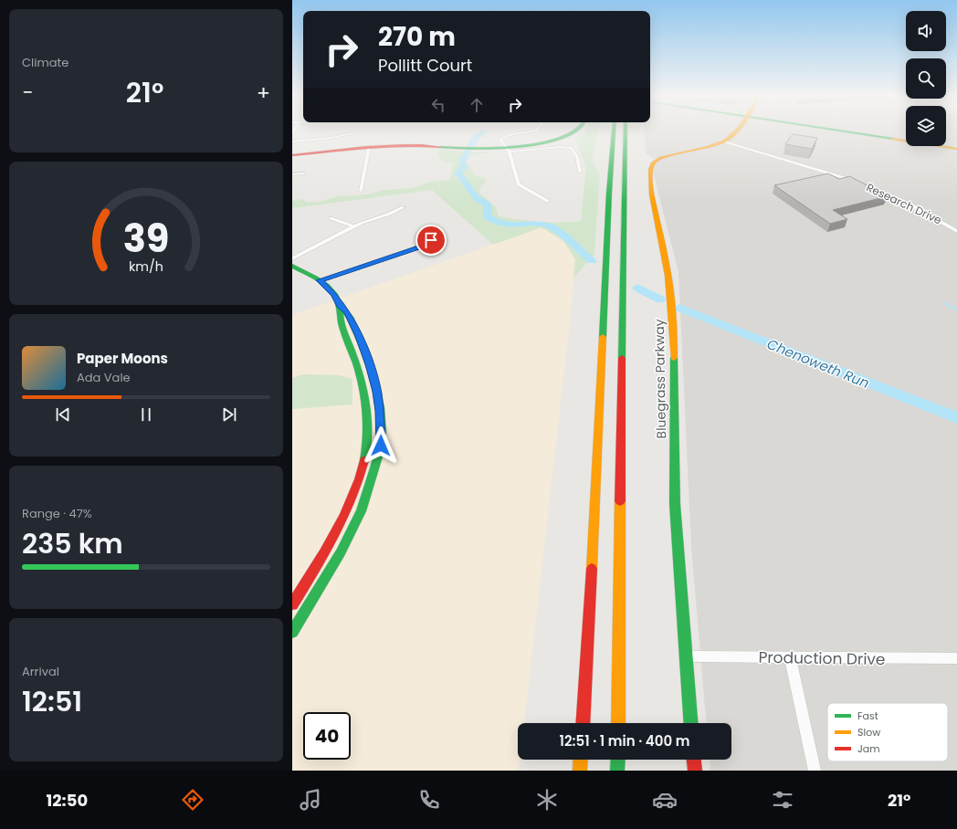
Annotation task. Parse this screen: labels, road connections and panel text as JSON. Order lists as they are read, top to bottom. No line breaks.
{"streets":{"main road":["Bluegrass Parkway"],"street":["Research Drive","Production Drive"]},"crossings":[["Research Drive","Bluegrass Parkway"],["Bluegrass Parkway","Production Drive"]],"water":["Chenoweth Run"],"legend":["Fast","Slow","Jam"],"page":{"tile":["Climate",["Range · 47%","235 km"],["Arrival","12:51"]],"turn":["270 m","Pollitt Court"],"heat":["−","21°","+"],"song":["Paper Moons","Ada Vale"],"limit":"40","trip":"12:51 · 1 min · 400 m","tabs":["12:50","21°"],"gauge":["39","km/h"]}}
